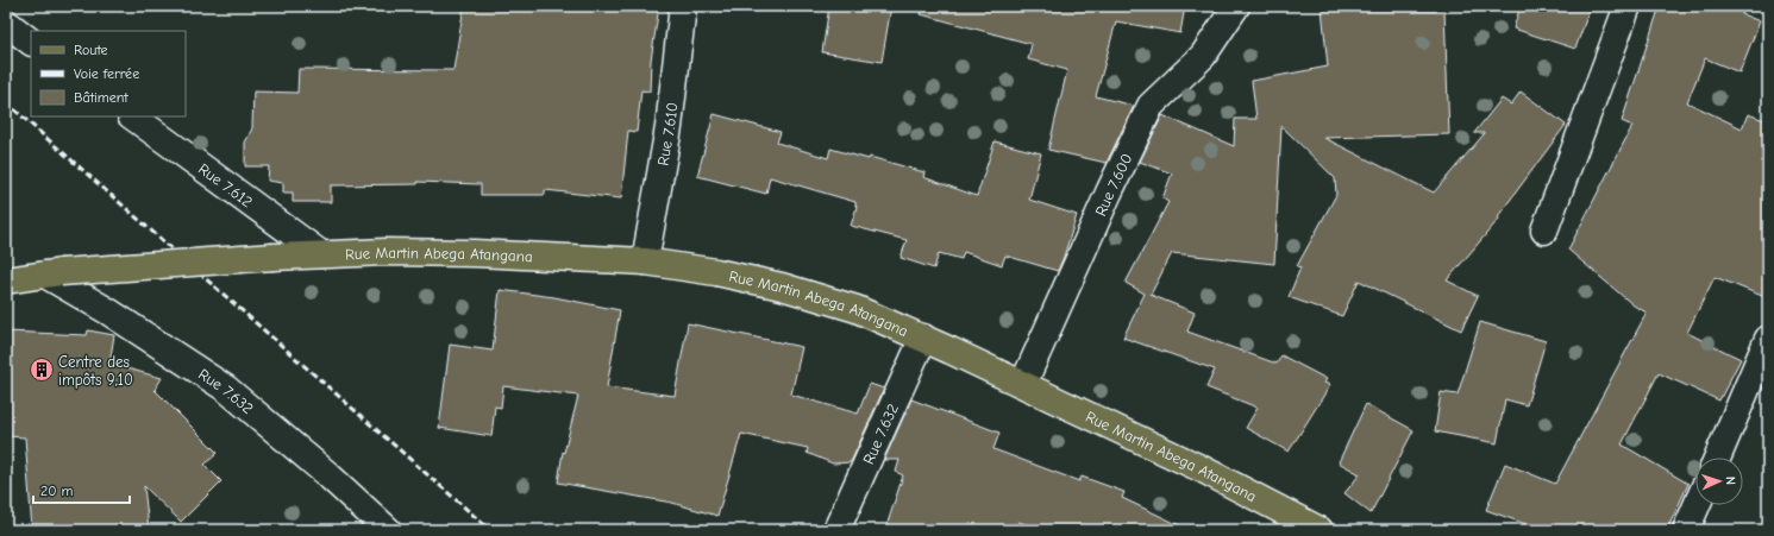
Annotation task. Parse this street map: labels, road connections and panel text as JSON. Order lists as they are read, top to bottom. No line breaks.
{"streets":{"main road":["Rue Martin Abega Atangana"],"street":["Rue 7.610","Rue 7.612","Rue 7.600","Rue 7.632"]},"crossings":[["Rue 7.610","Rue Martin Abega Atangana"],["Rue 7.612","Rue Martin Abega Atangana"],["Rue 7.600","Rue Martin Abega Atangana"],["Rue Martin Abega Atangana","Rue 7.632"]],"places":{"building":["Centre des impôts 9,10"]},"legend":["Route","Voie ferrée","Bâtiment"],"scale_bar":"20 m","north":"right"}
